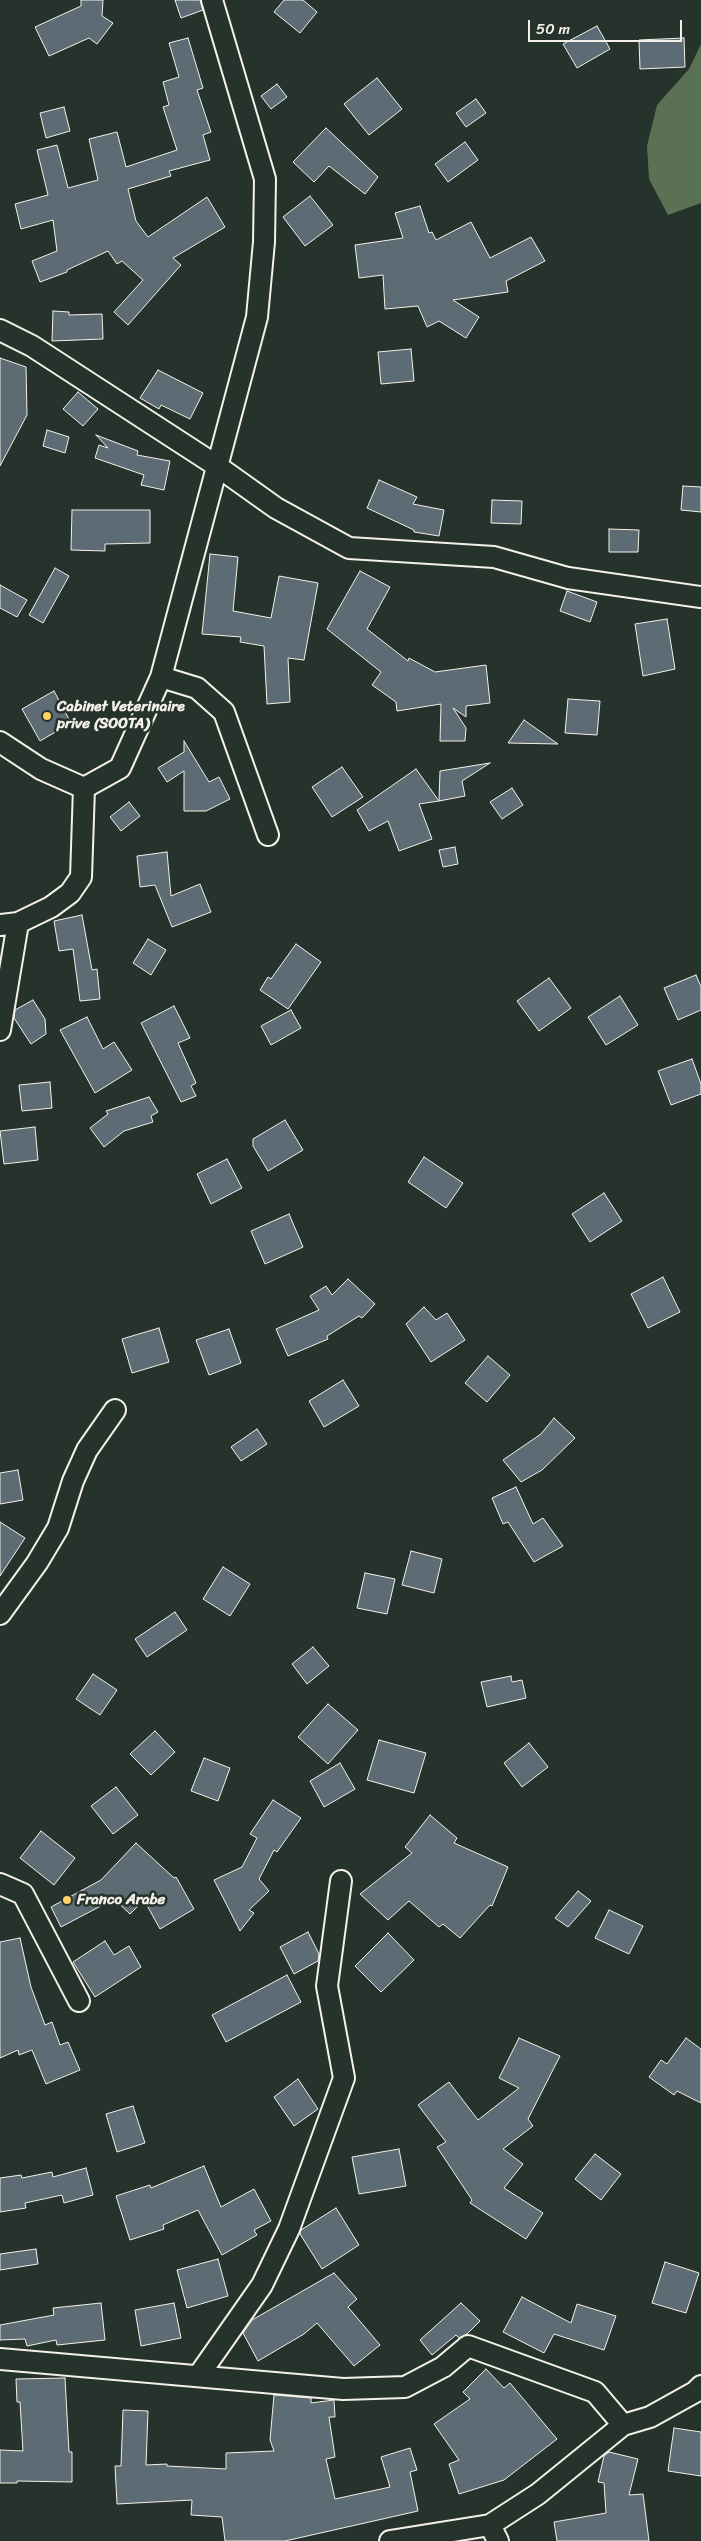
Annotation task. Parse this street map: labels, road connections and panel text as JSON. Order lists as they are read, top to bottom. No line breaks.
{"places":["Cabinet Veterinaire prive (SOOTA)","Franco Arabe"],"scale_bar":"50 m"}
